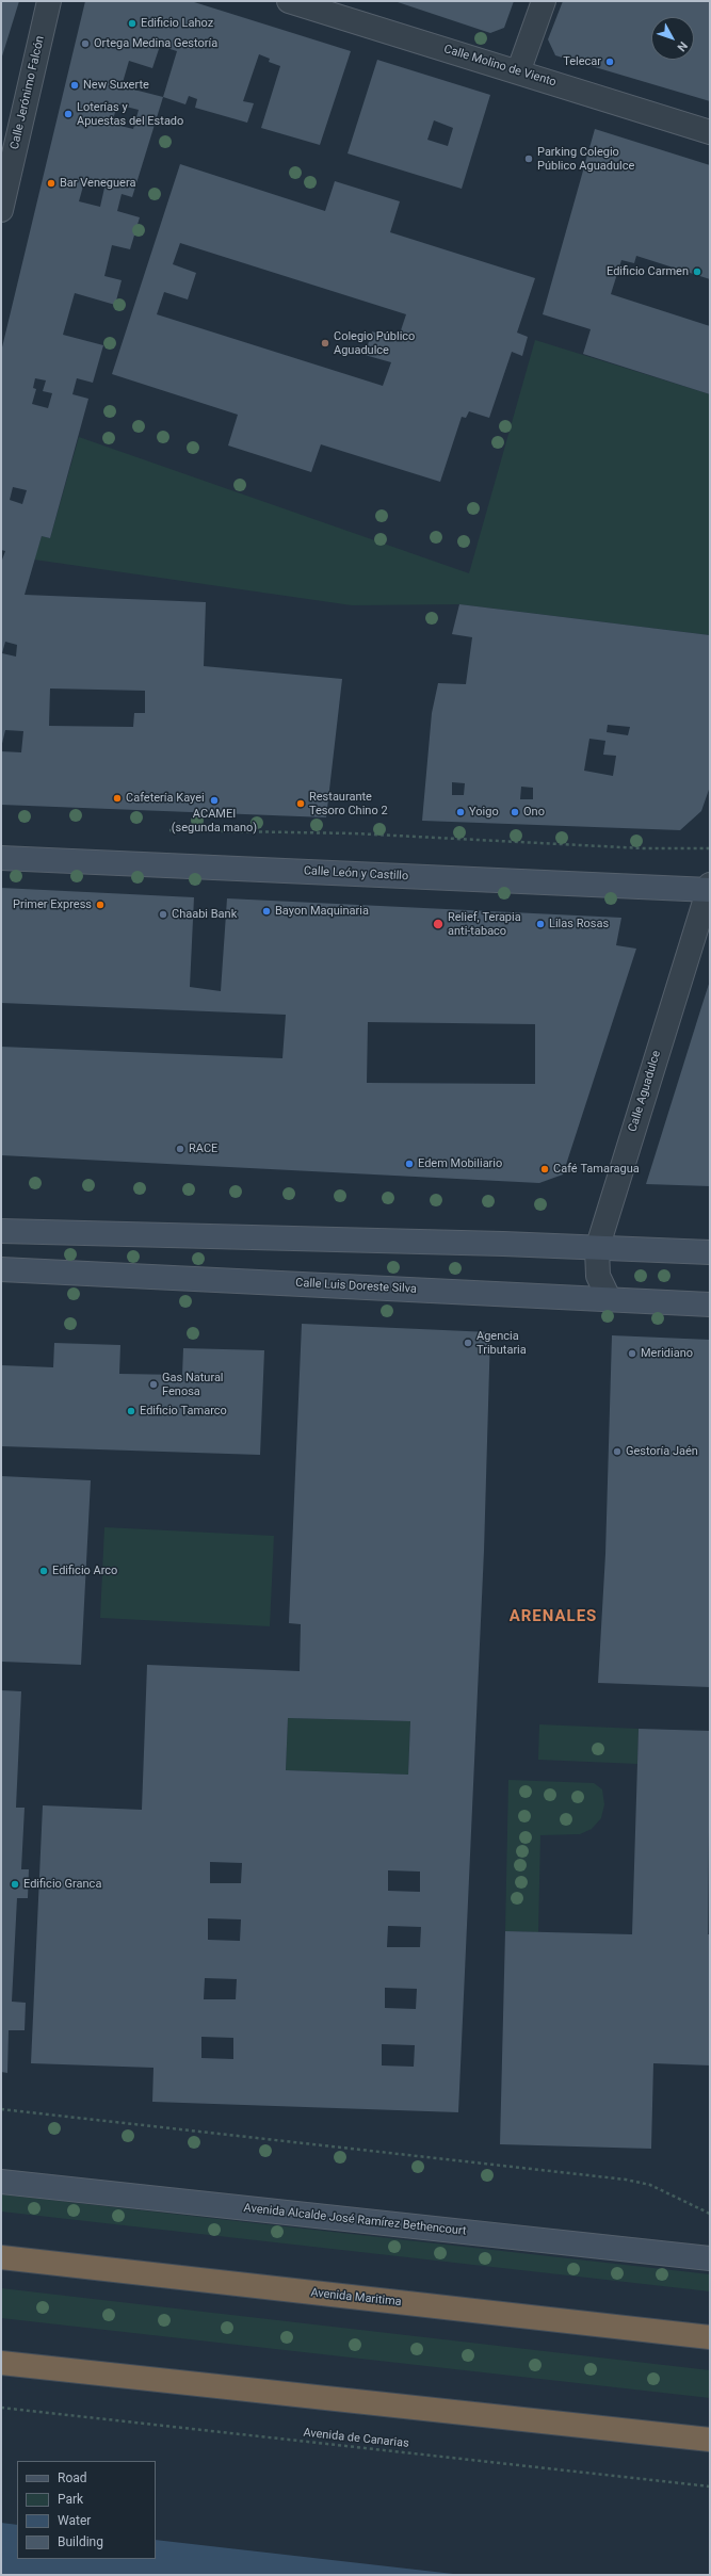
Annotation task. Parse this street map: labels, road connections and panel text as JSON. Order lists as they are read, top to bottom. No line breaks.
{"streets":{"highway":["Avenida Maritima"],"street":["Calle Molino de Viento","Calle Jerónimo Falcón","Calle León y Castillo","Calle Aguadulce","Calle Luis Doreste Silva","Avenida Alcalde José Ramírez Bethencourt"],"path":["Avenida de Canarias"]},"crossings":[["Calle León y Castillo","Calle Aguadulce"],["Calle Aguadulce","Calle Luis Doreste Silva"]],"districts":["ARENALES"],"places":["Edificio Lahoz","Ortega Medina Gestoría","Telecar","New Suxerte","Loterías y Apuestas del Estado","Parking Colegio Público Aguadulce","Bar Veneguera","Edificio Carmen","Colegio Público Aguadulce","Cafetería Kayei","ACAMEI (segunda mano)","Restaurante Tesoro Chino 2","Yoigo","Ono","Primer Express","Bayon Maquinaria","Chaabi Bank","Relief, Terapia anti-tabaco","Lilas Rosas","RACE","Edem Mobiliario","Café Tamaragua","Agencia Tributaria","Meridiano","Gas Natural Fenosa","Edificio Tamarco","Gestoría Jaén","Edificio Arco","Edificio Granca"],"legend":["Road","Park","Water","Building"],"north":"bottom right"}
